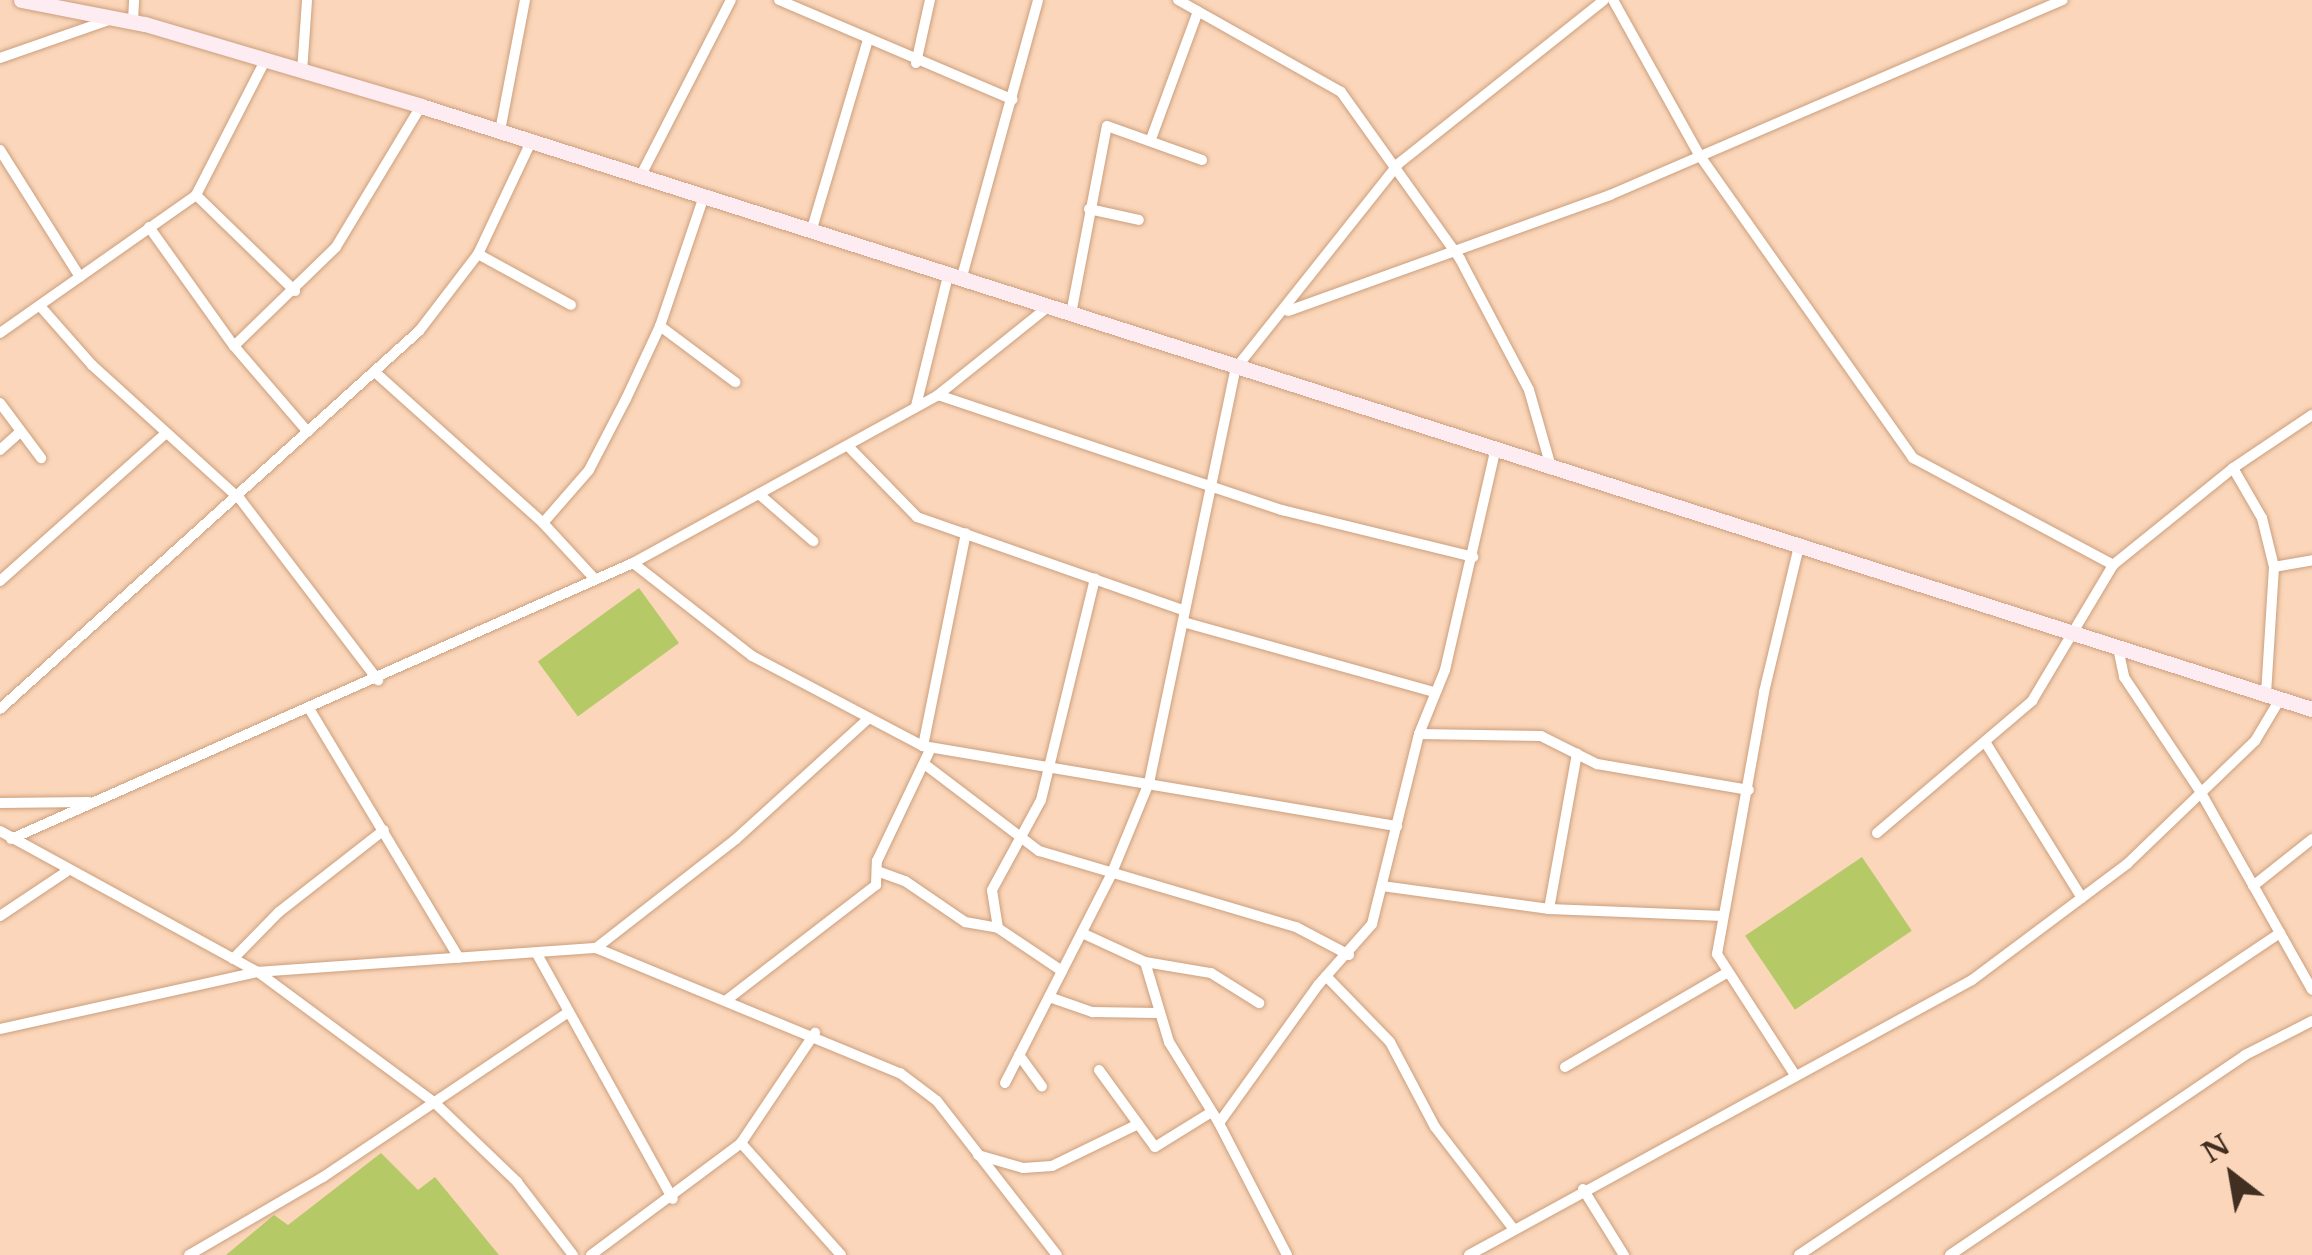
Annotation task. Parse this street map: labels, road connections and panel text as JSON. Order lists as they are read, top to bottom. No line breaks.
{"north":"top left"}
